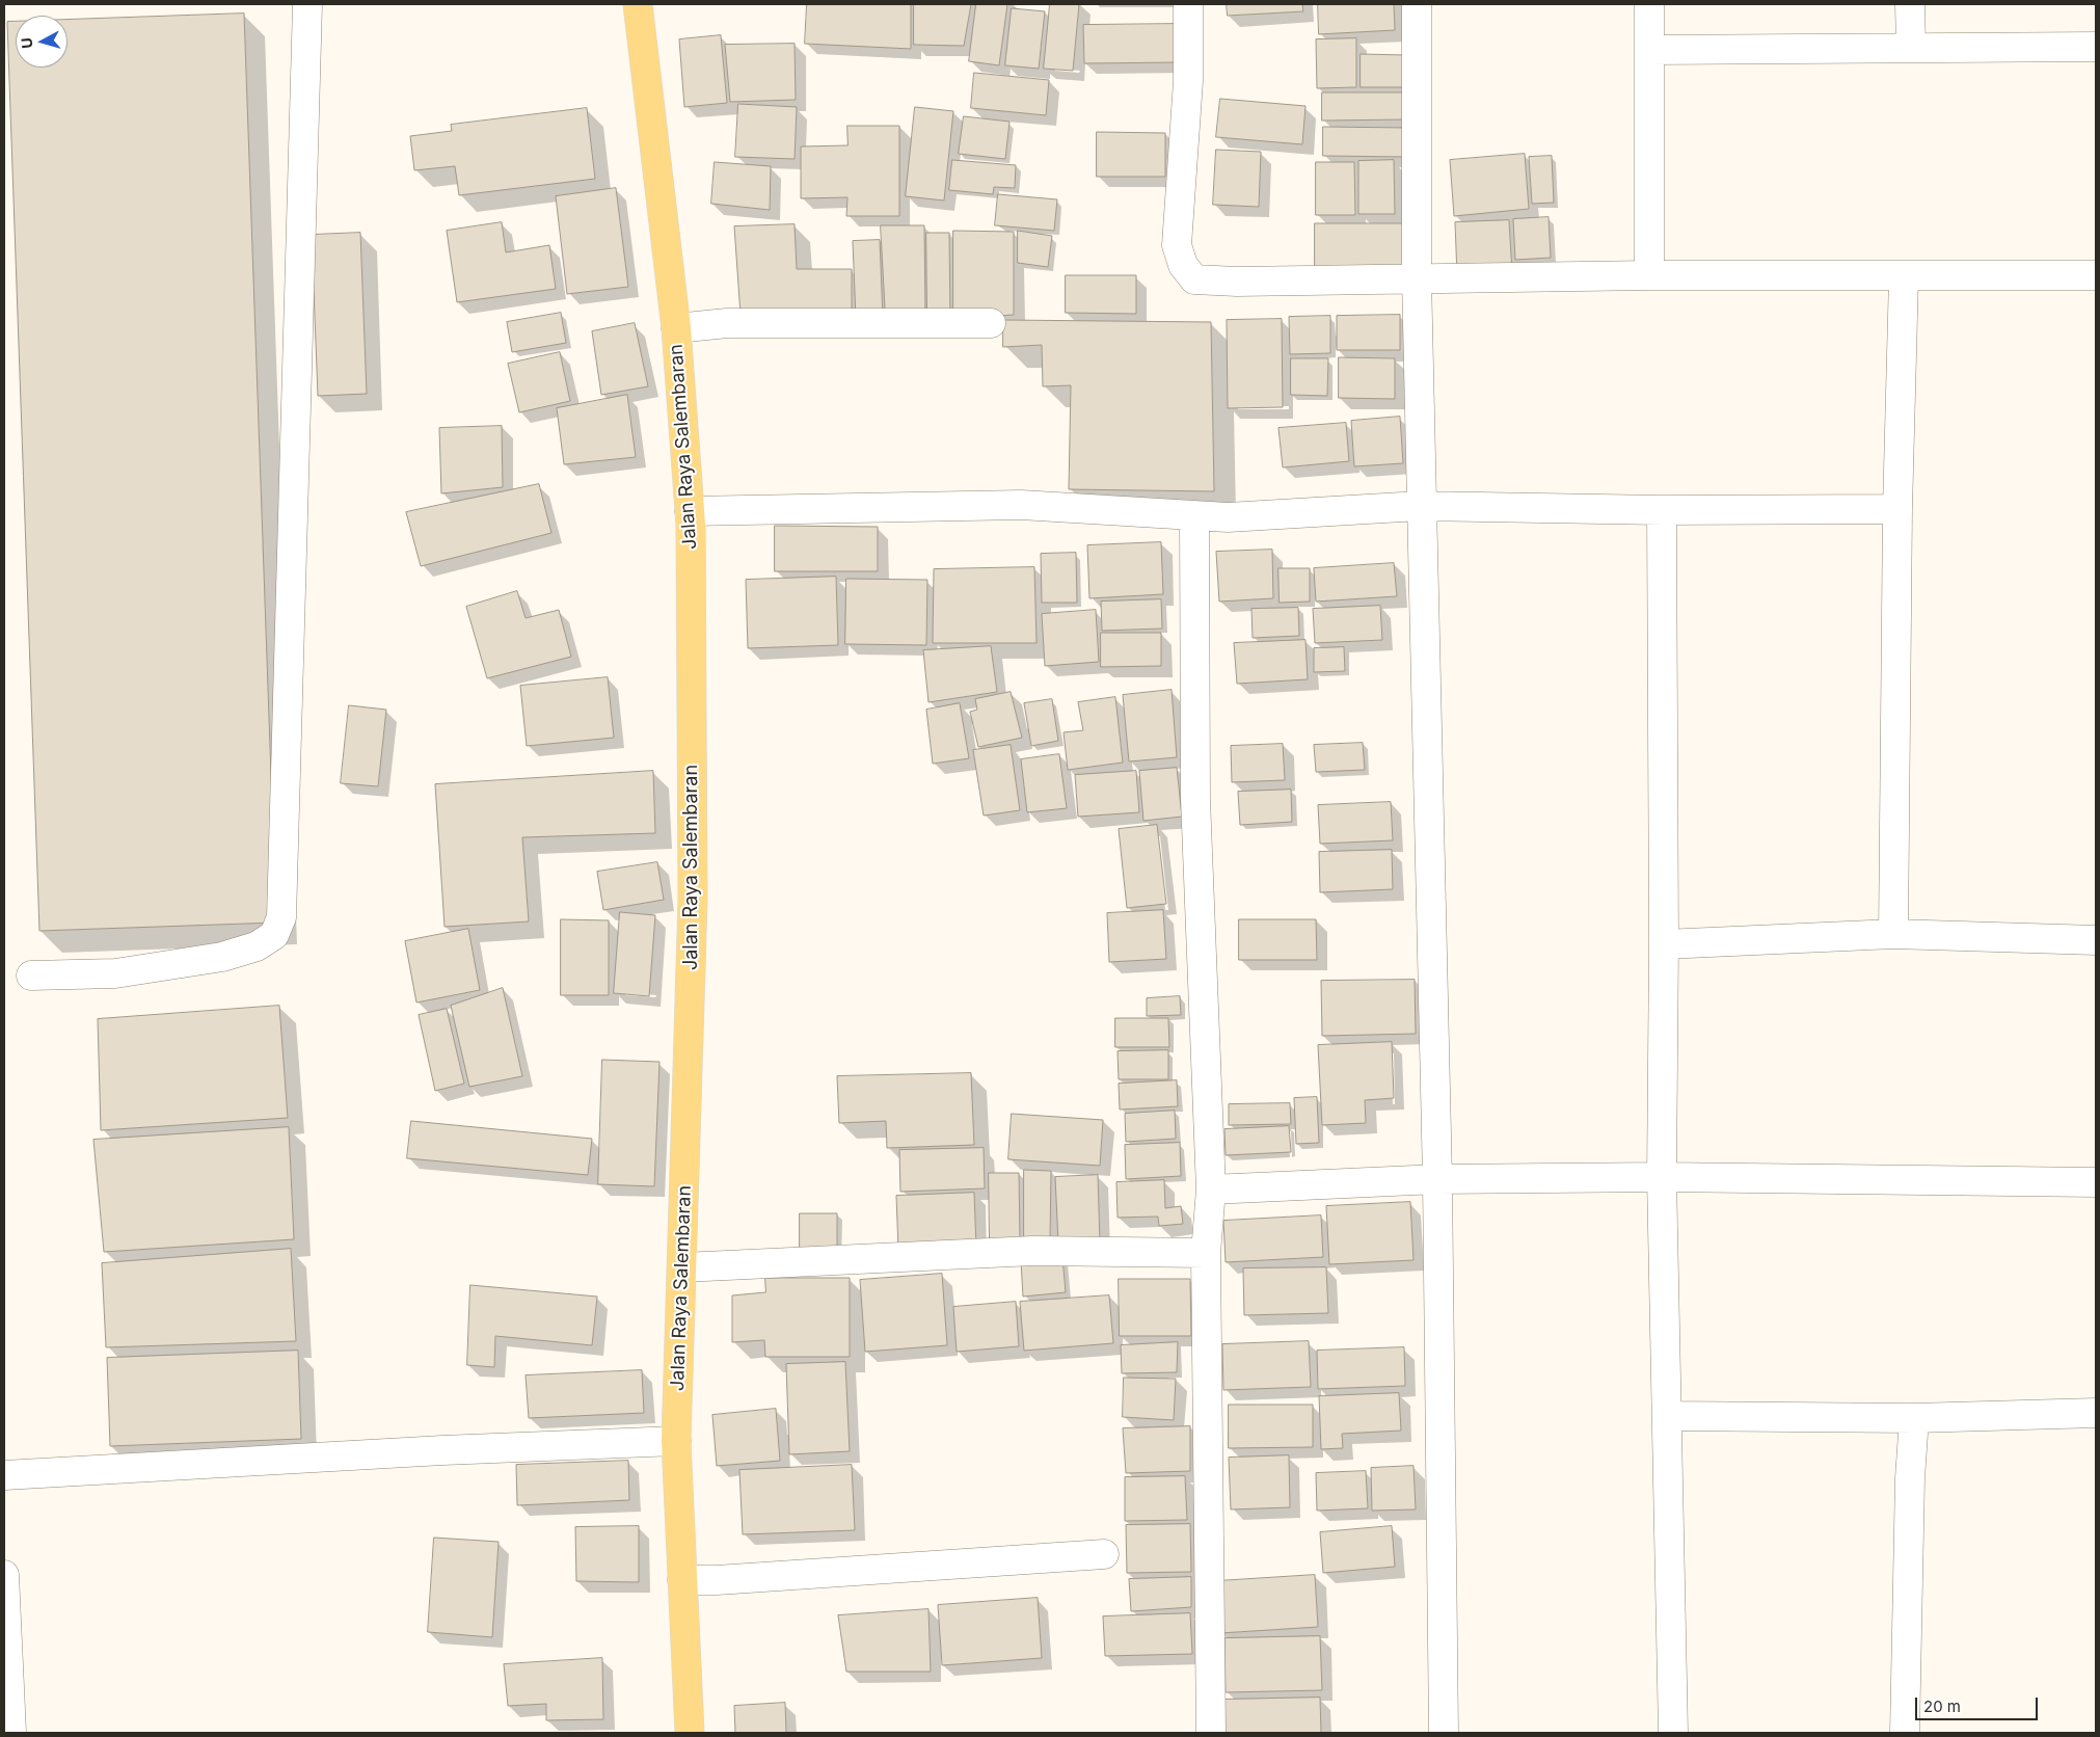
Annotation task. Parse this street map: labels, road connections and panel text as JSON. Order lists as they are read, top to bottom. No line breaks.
{"streets":{"main road":["Jalan Raya Salembaran"]},"scale_bar":"20 m","north":"left"}
